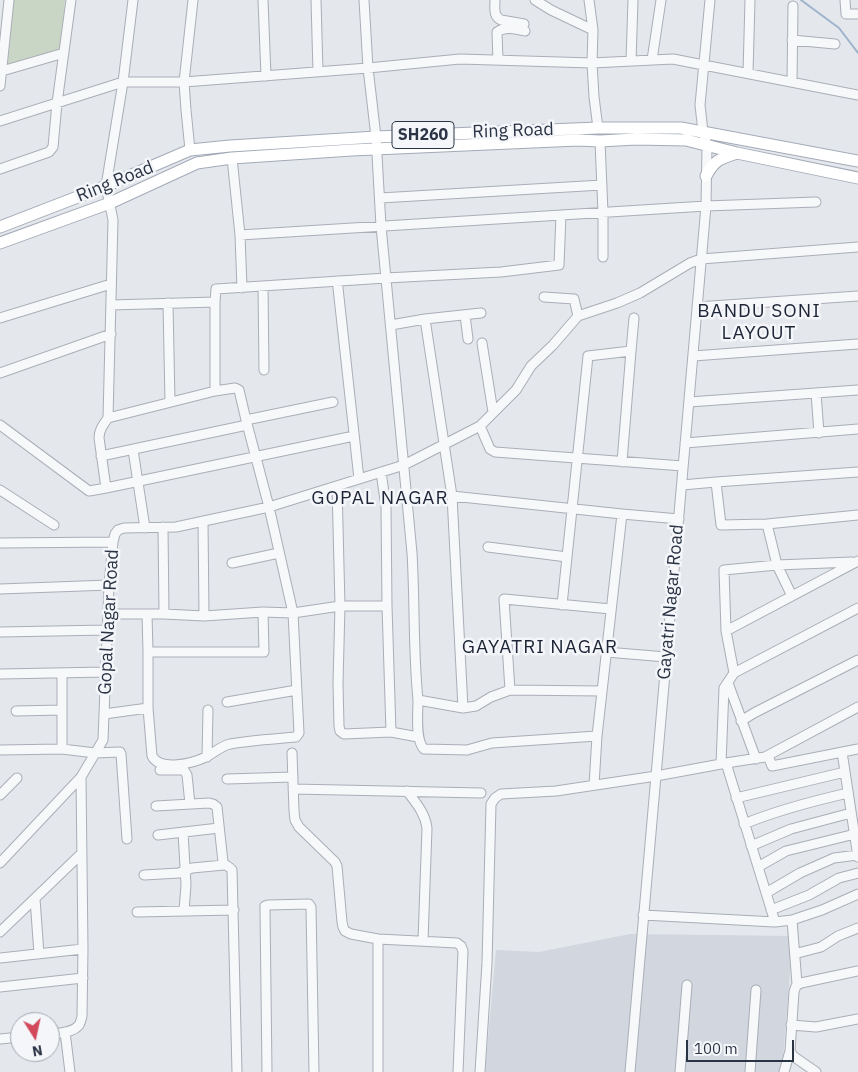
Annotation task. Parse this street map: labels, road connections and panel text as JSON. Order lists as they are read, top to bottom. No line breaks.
{"streets":{"main road":["Ring Road","SH260"],"street":["Gayatri Nagar Road","Gopal Nagar Road"]},"crossings":[["Ring Road","SH260"],["Ring Road","Gayatri Nagar Road"],["SH260","Gayatri Nagar Road"]],"districts":["BANDU SONI LAYOUT","GOPAL NAGAR","GAYATRI NAGAR"],"scale_bar":"100 m","north":"bottom"}
